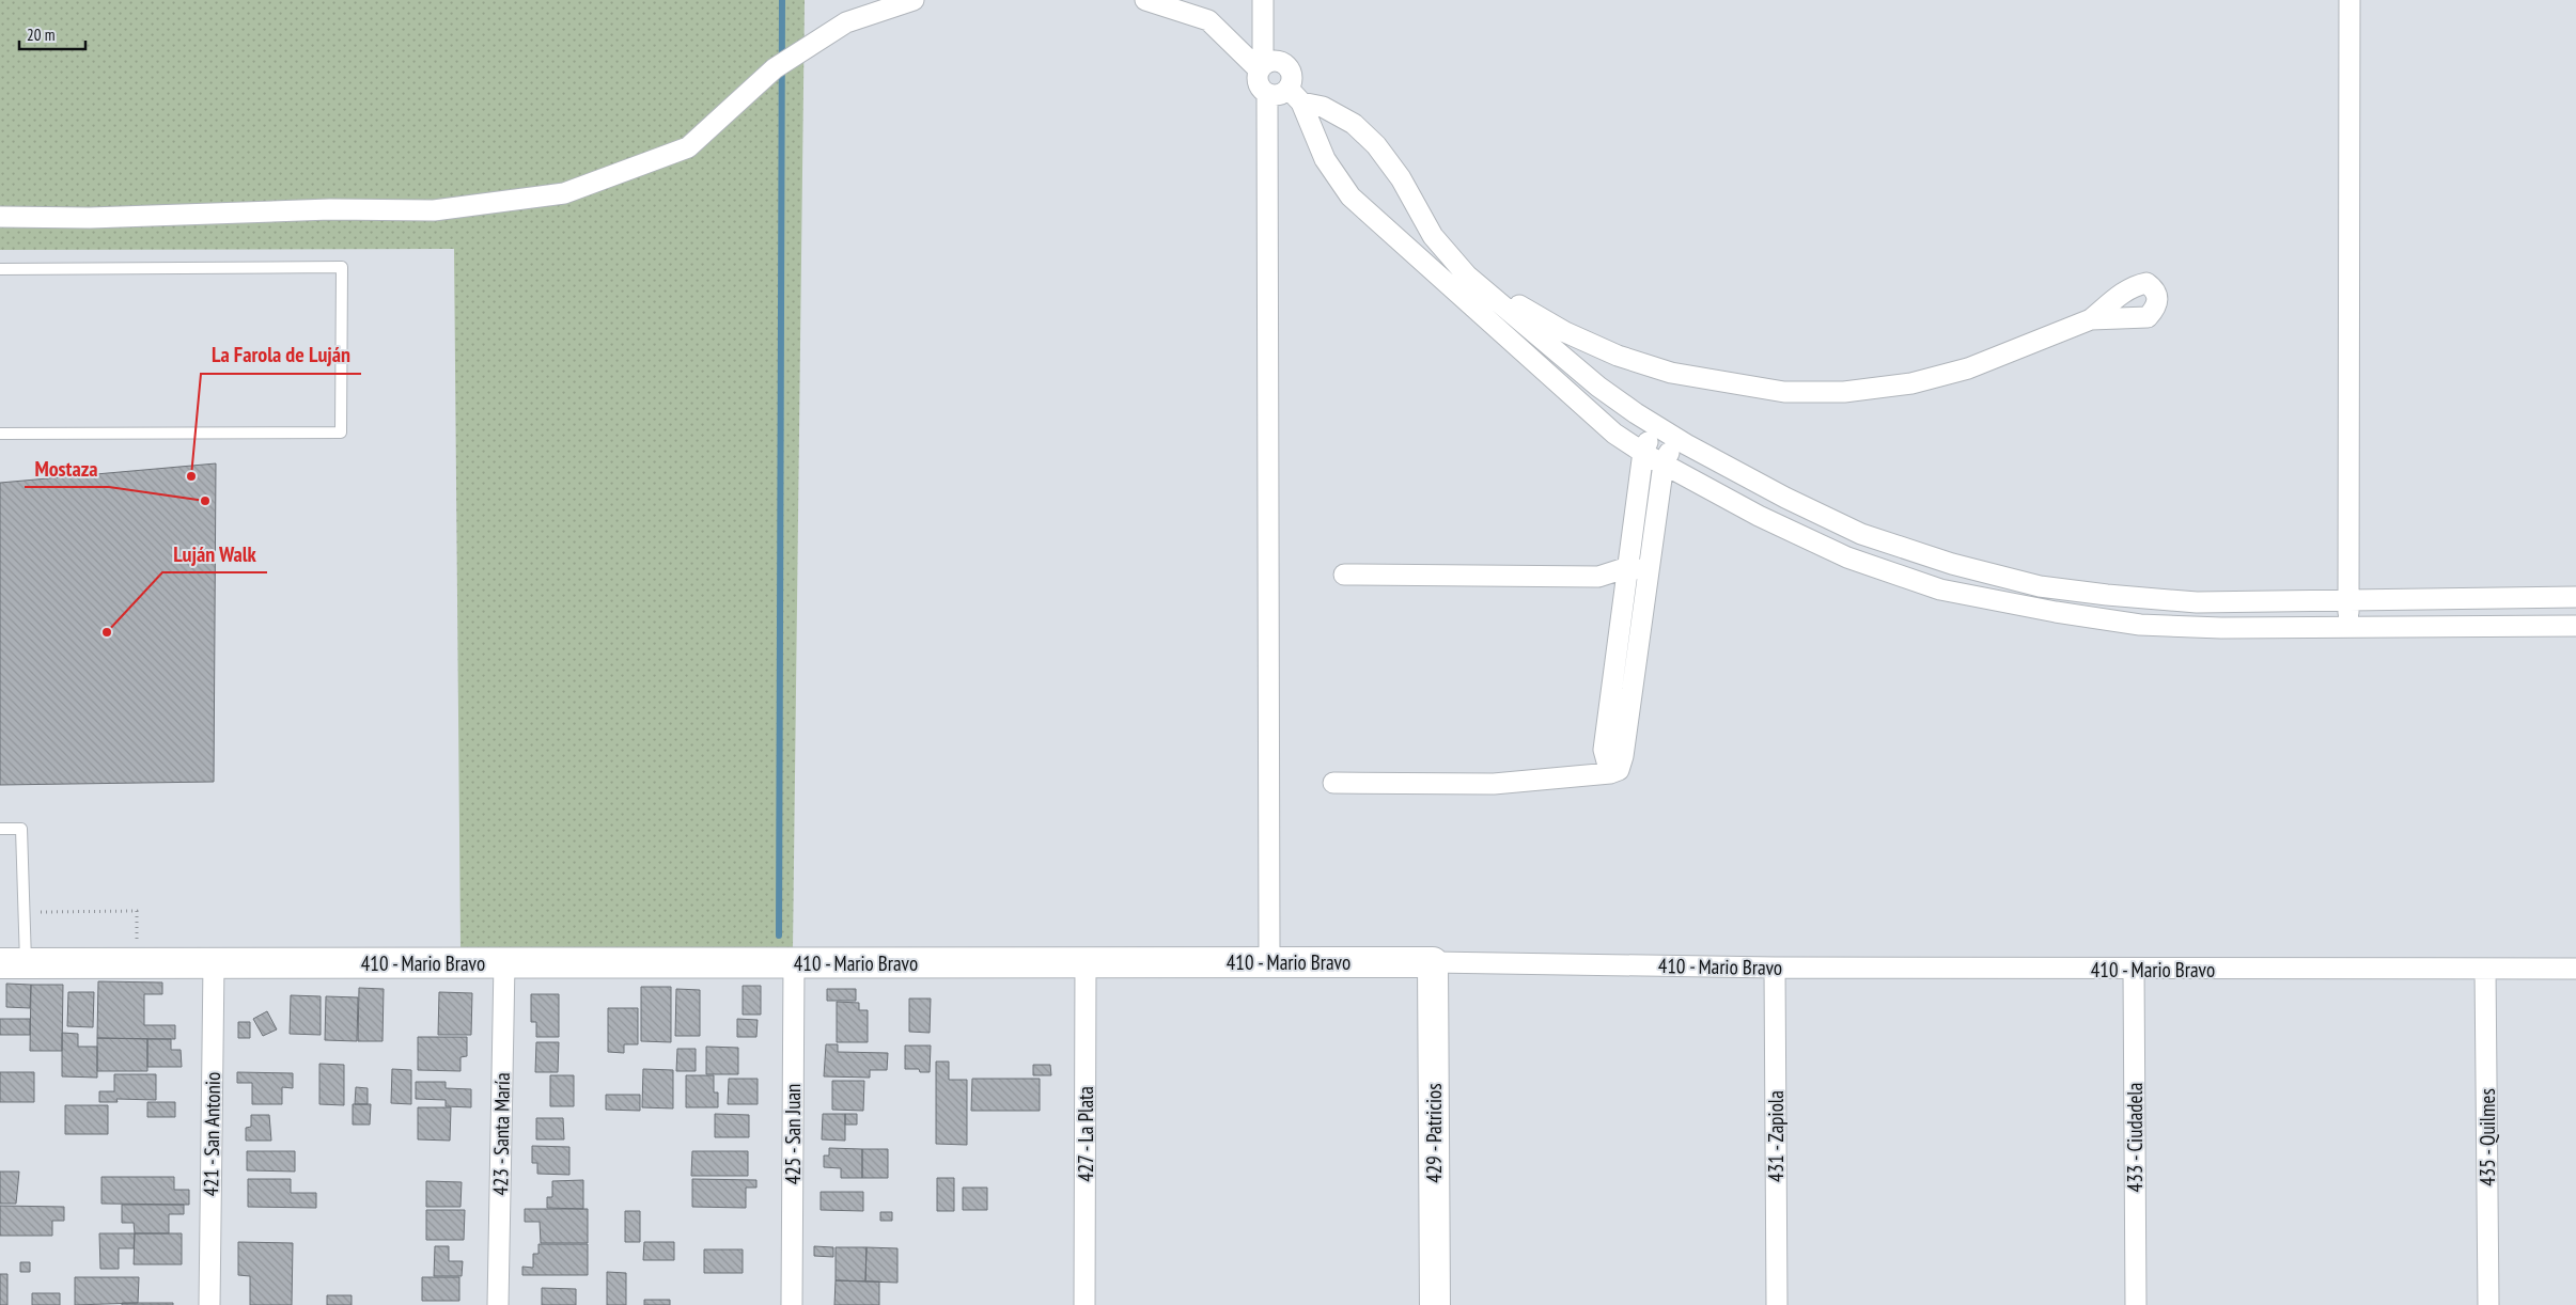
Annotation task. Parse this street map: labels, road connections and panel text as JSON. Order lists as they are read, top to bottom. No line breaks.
{"streets":{"street":["410 - Mario Bravo","429 - Patricios","421 - San Antonio","423 - Santa María","425 - San Juan","427 - La Plata","431 - Zapiola","433 - Ciudadela","435 - Quilmes"]},"crossings":[["410 - Mario Bravo","429 - Patricios"],["410 - Mario Bravo","421 - San Antonio"],["410 - Mario Bravo","423 - Santa María"],["410 - Mario Bravo","425 - San Juan"],["410 - Mario Bravo","427 - La Plata"],["410 - Mario Bravo","431 - Zapiola"],["410 - Mario Bravo","433 - Ciudadela"],["410 - Mario Bravo","435 - Quilmes"]],"places":["La Farola de Luján","Mostaza","Luján Walk"],"scale_bar":"20 m"}
